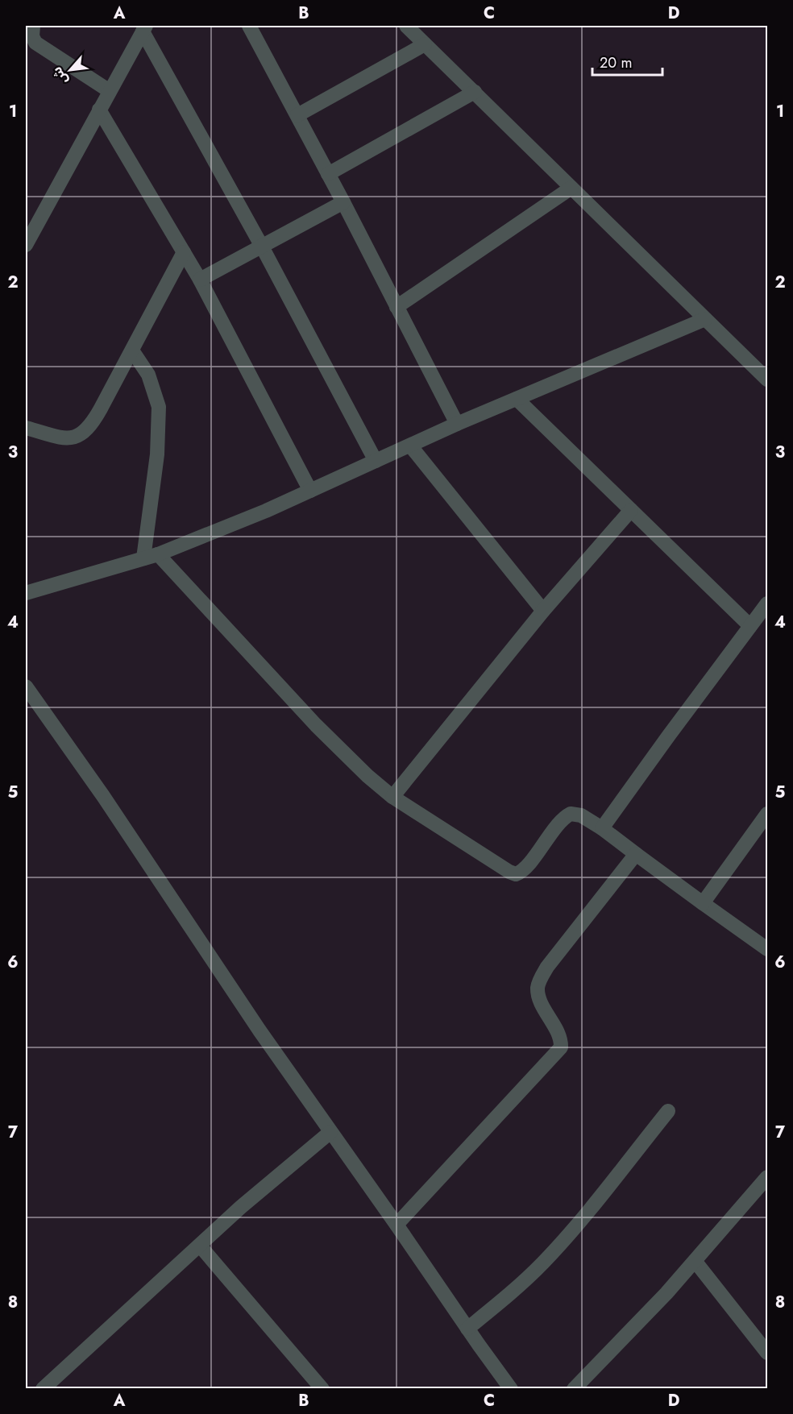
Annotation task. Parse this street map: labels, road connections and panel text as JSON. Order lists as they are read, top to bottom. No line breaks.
{"scale_bar":"20 m","north":"bottom left","grid":{"columns":["A","B","C","D"],"rows":["1","2","3","4","5","6","7","8"]}}
